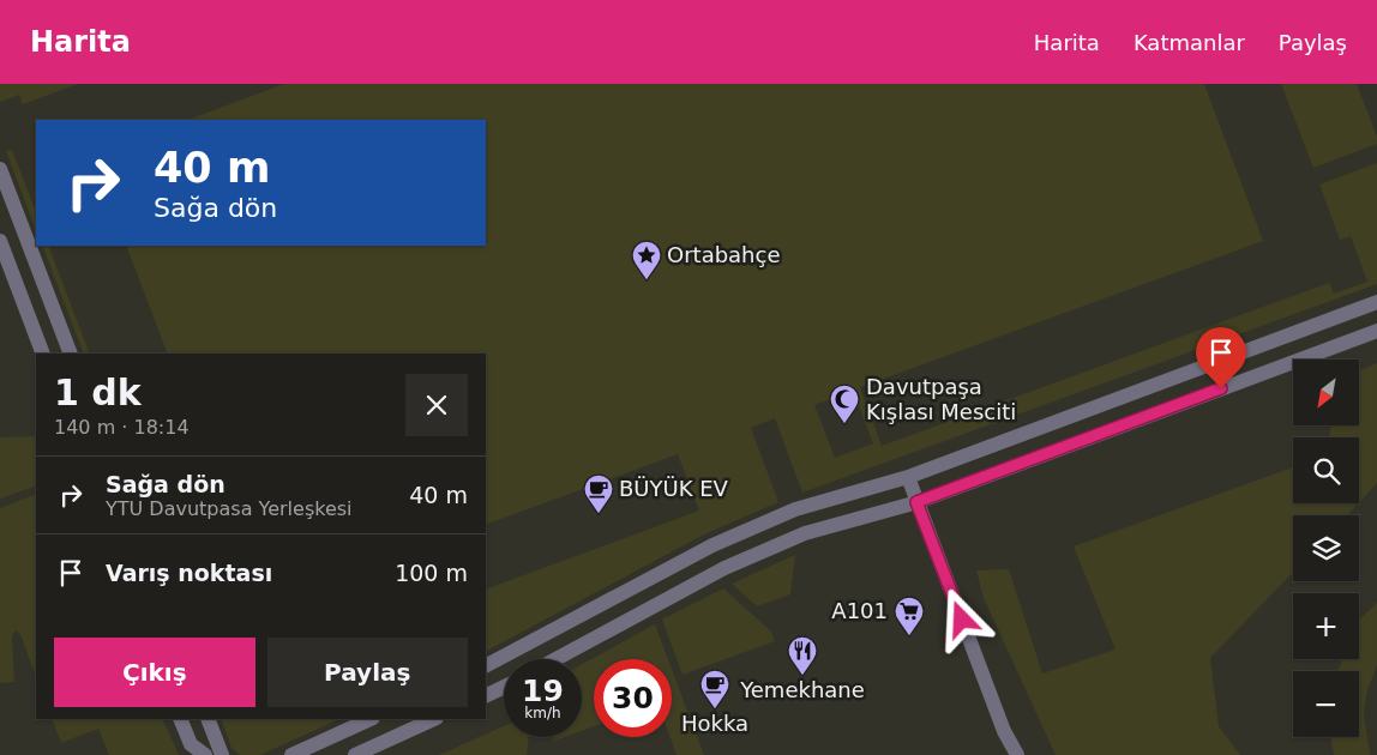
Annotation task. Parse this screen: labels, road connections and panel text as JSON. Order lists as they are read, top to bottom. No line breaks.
{"places":{"place":["Ortabahçe"],"mosque":["Davutpaşa Kışlası Mesciti"],"cafe":["BÜYÜK EV","Hokka"],"supermarket":["A101"],"restaurant":["Yemekhane"]},"north":"bottom left","page":{"header":"Harita","nav":["Harita","Katmanlar","Paylaş"],"turn":["40 m","Sağa dön"],"heading":["1 dk","140 m · 18:14"],"map_buttons":["+","−"],"list":[{"name":"Sağa dön","note":"YTU Davutpasa Yerleşkesi","value":"40 m"},{"name":"Varış noktası","value":"100 m"}],"buttons":["Çıkış","Paylaş"],"speed":"19 km/h","limit":"30"}}
